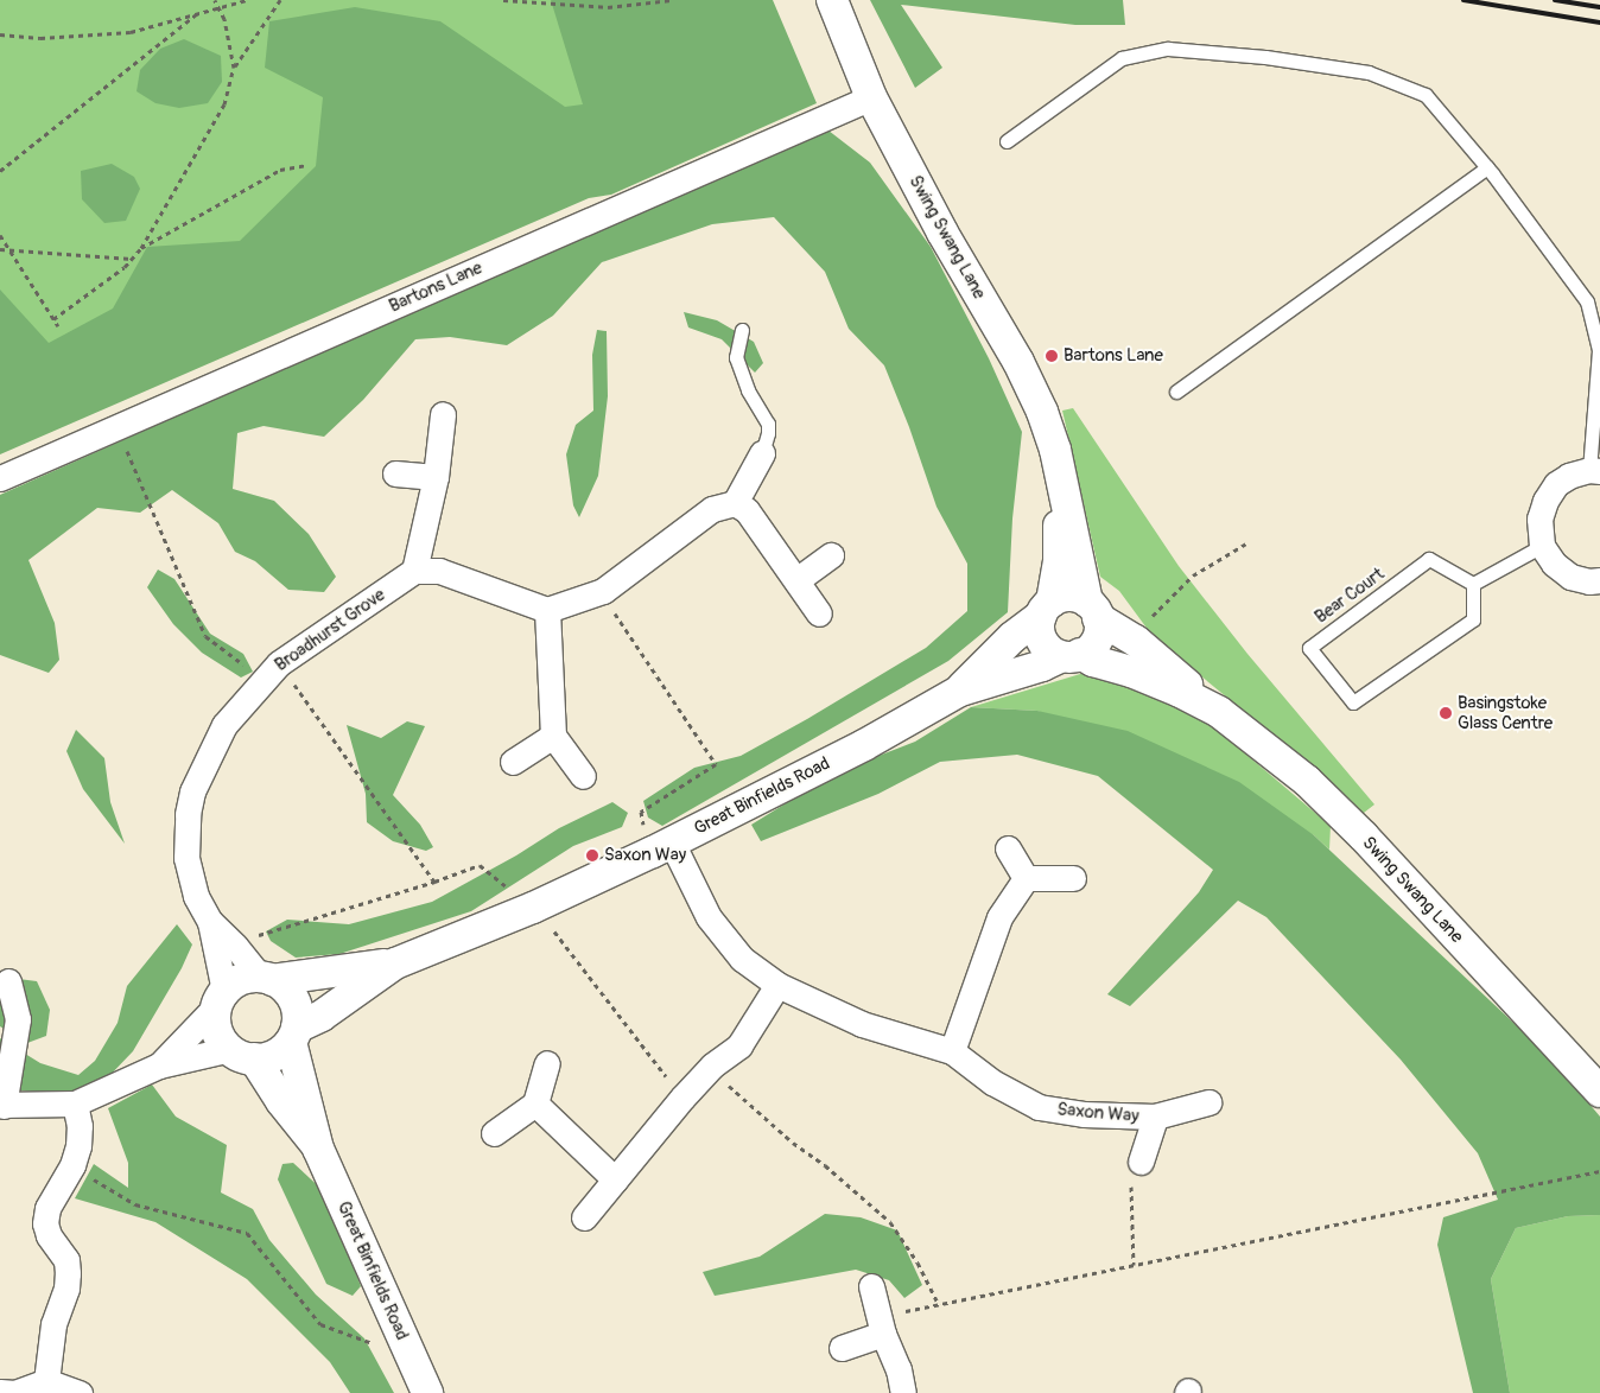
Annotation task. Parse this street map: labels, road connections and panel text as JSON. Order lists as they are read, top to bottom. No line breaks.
{"streets":{"street":["Swing Swang Lane","Bartons Lane","Broadhurst Grove","Great Binfields Road","Saxon Way"],"lane":["Bear Court"]},"crossings":[["Swing Swang Lane","Bartons Lane"],["Swing Swang Lane","Great Binfields Road"],["Broadhurst Grove","Great Binfields Road"],["Great Binfields Road","Saxon Way"]],"places":["Bartons Lane","Basingstoke Glass Centre","Saxon Way"]}
